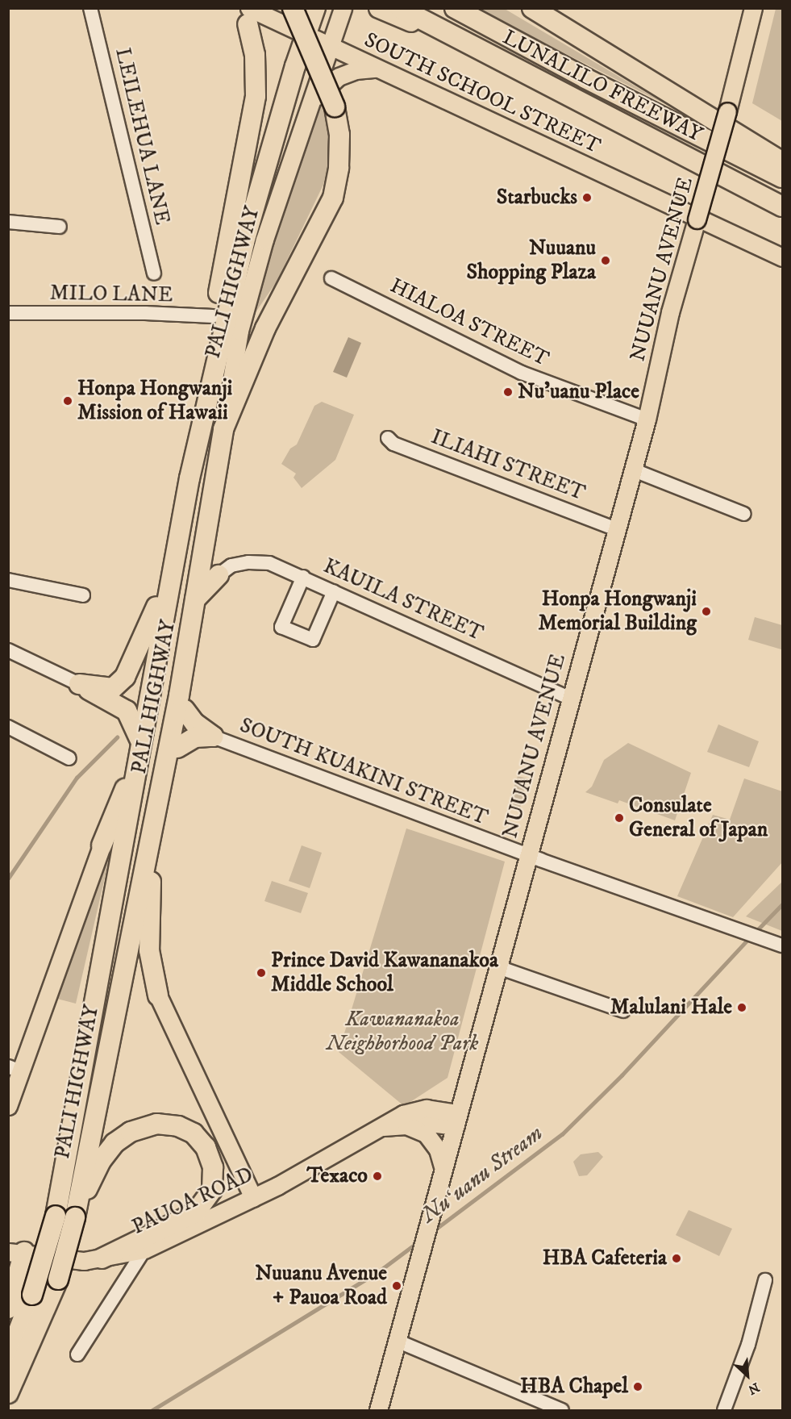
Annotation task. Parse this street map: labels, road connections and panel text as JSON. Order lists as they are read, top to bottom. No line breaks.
{"streets":{"highway":["LUNALILO FREEWAY","PALI HIGHWAY"],"main road":["SOUTH SCHOOL STREET","NUUANU AVENUE","PAUOA ROAD"],"street":["LEILEHUA LANE","MILO LANE","HIALOA STREET","ILIAHI STREET","KAUILA STREET","SOUTH KUAKINI STREET"]},"crossings":[["SOUTH SCHOOL STREET","NUUANU AVENUE"],["SOUTH SCHOOL STREET","PALI HIGHWAY"],["NUUANU AVENUE","HIALOA STREET"],["NUUANU AVENUE","ILIAHI STREET"],["NUUANU AVENUE","KAUILA STREET"],["NUUANU AVENUE","SOUTH KUAKINI STREET"],["NUUANU AVENUE","PAUOA ROAD"]],"water":["Nuʻuanu Stream"],"parks":["Kawananakoa Neighborhood Park"],"places":["Starbucks","Nuuanu Shopping Plaza","Nu'uanu Place","Honpa Hongwanji Mission of Hawaii","Honpa Hongwanji Memorial Building","Consulate General of Japan","Prince David Kawananakoa Middle School","Malulani Hale","Texaco","HBA Cafeteria","Nuuanu Avenue + Pauoa Road","HBA Chapel"],"north":"bottom right"}
